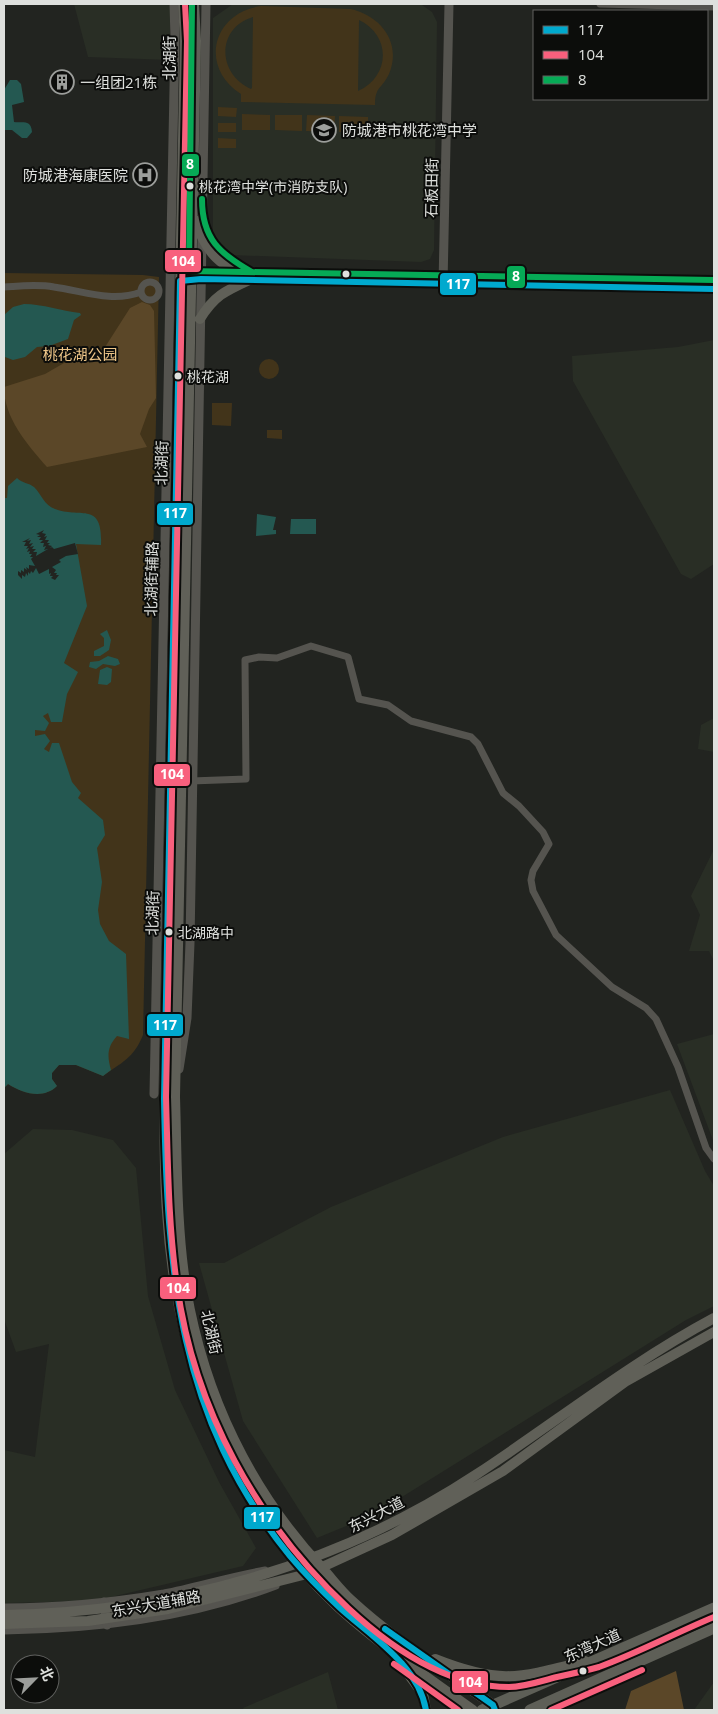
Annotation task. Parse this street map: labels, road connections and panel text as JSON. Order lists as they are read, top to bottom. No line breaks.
{"streets":{"main road":["北湖街","东兴大道","东湾大道"],"street":["石板田街","北湖街辅路","东兴大道辅路"]},"crossings":[["北湖街","北湖街辅路"],["北湖街","东兴大道"],["北湖街","东兴大道辅路"],["北湖街","东湾大道"],["东兴大道","东兴大道辅路"]],"parks":["桃花湖公园"],"places":{"building":["一组团21栋"],"school or university":["防城港市桃花湾中学"],"hospital":["防城港海康医院"],"other":["桃花湾中学(市消防支队)","桃花湖","北湖路中"]},"lines":["transit line 104","transit line 8","transit line 117"],"legend":["117","104","8"],"north":"top right"}
